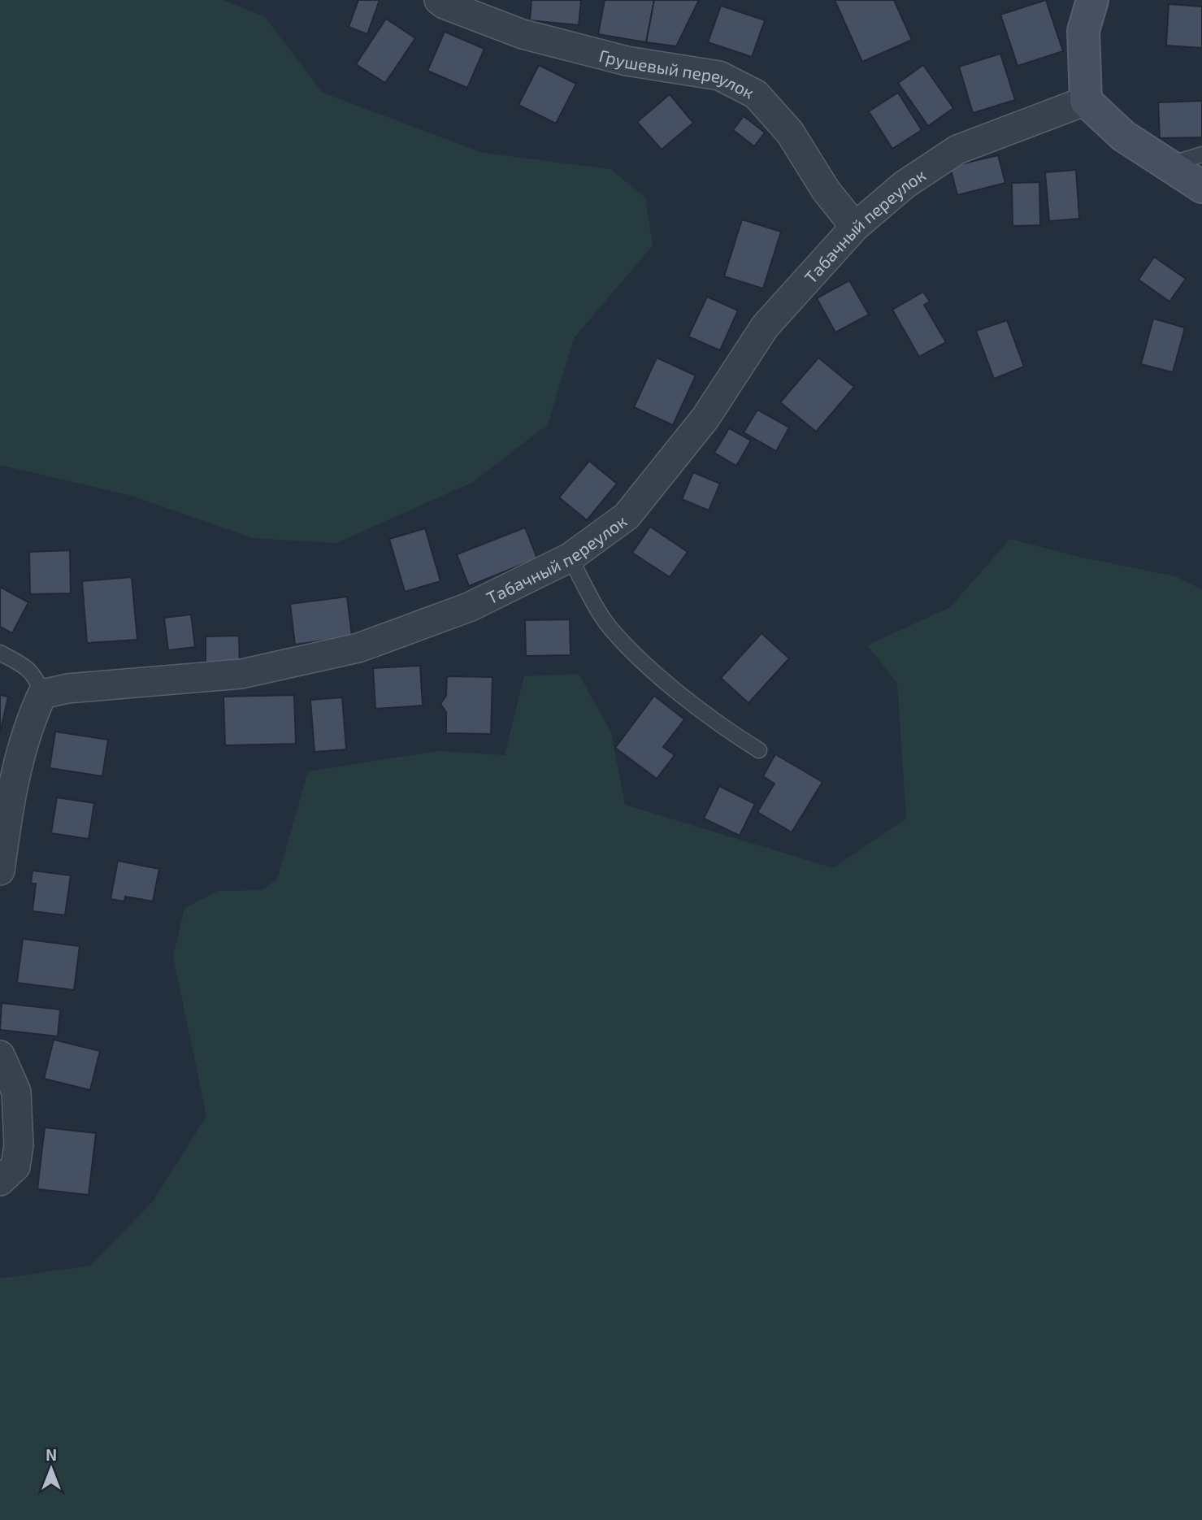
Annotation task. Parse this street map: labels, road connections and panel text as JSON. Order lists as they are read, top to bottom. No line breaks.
{"streets":{"street":["Грушевый переулок","Табачный переулок"]},"crossings":[["Грушевый переулок","Табачный переулок"]],"north":"top"}
